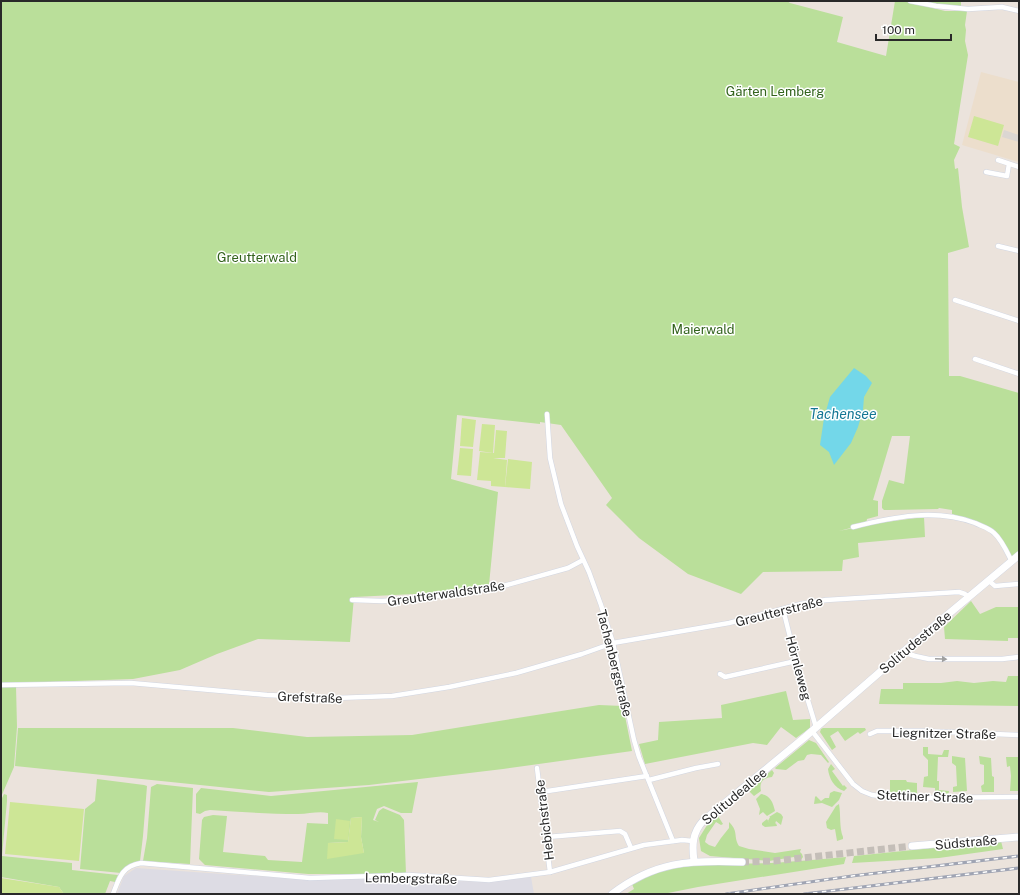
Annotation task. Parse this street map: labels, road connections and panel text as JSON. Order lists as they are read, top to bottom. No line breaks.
{"streets":{"main road":["Solitudestraße","Solitudeallee","Südstraße"],"street":["Greutterwaldstraße","Greutterstraße","Tachenbergstraße","Hörnleweg","Grefstraße","Liegnitzer Straße","Stettiner Straße","Hebichstraße","Lembergstraße"]},"crossings":[["Greutterwaldstraße","Tachenbergstraße"],["Greutterstraße","Solitudestraße"],["Greutterstraße","Tachenbergstraße"],["Greutterstraße","Hörnleweg"],["Greutterstraße","Grefstraße"],["Solitudestraße","Hörnleweg"],["Solitudestraße","Solitudeallee"],["Solitudestraße","Stettiner Straße"],["Tachenbergstraße","Grefstraße"],["Tachenbergstraße","Lembergstraße"],["Hörnleweg","Solitudeallee"],["Hörnleweg","Stettiner Straße"],["Solitudeallee","Stettiner Straße"],["Solitudeallee","Lembergstraße"],["Hebichstraße","Lembergstraße"]],"water":["Tachensee"],"parks":["Gärten Lemberg","Greutterwald","Maierwald"],"scale_bar":"100 m"}
